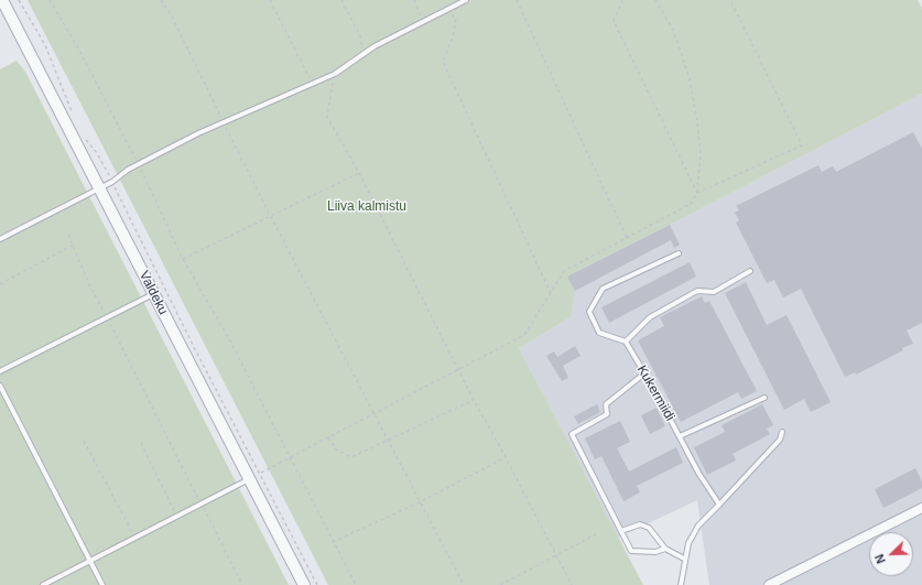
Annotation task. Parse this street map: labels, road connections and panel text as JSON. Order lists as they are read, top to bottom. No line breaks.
{"streets":{"street":["Valdeku"],"lane":["Kukermiidi"]},"parks":["Liiva kalmistu"],"north":"bottom left"}
